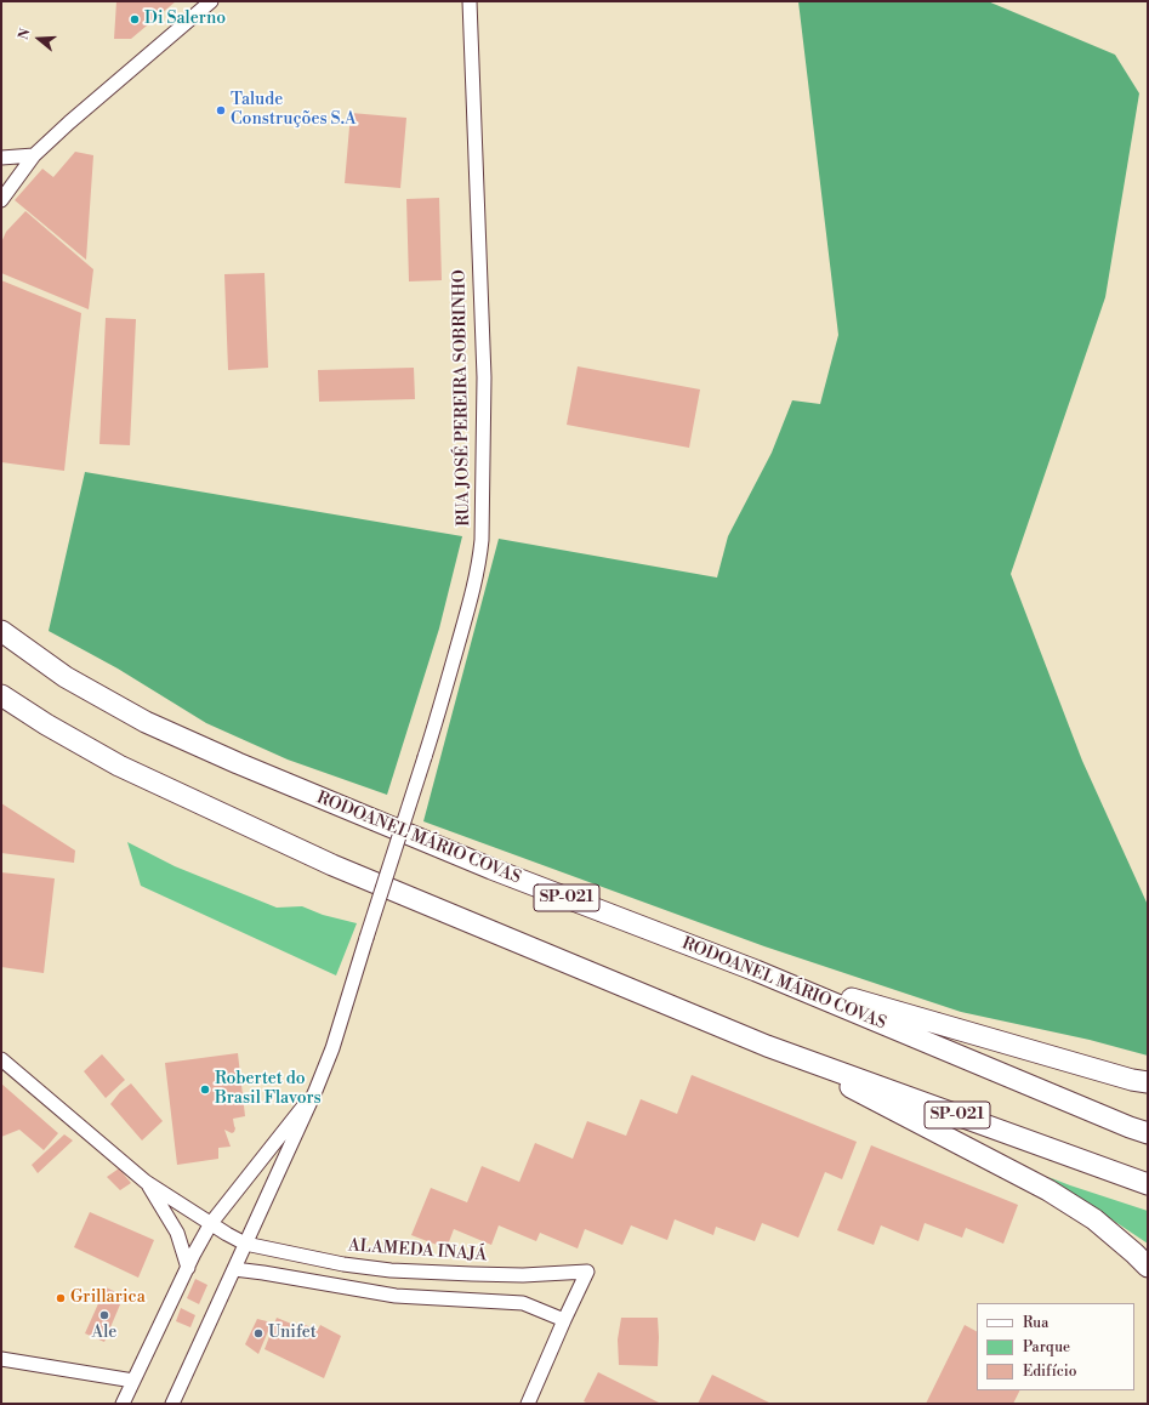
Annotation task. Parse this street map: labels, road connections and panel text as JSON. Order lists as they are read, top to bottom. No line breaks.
{"streets":{"highway":["RODOANEL MÁRIO COVAS","SP-021"],"street":["RUA JOSÉ PEREIRA SOBRINHO","ALAMEDA INAJÁ"]},"crossings":[["RUA JOSÉ PEREIRA SOBRINHO","ALAMEDA INAJÁ"]],"places":["Di Salerno","Talude Construções S.A","Robertet do Brasil Flavors","Grillarica","Ale","Unifet"],"legend":["Rua","Parque","Edifício"],"north":"left"}
